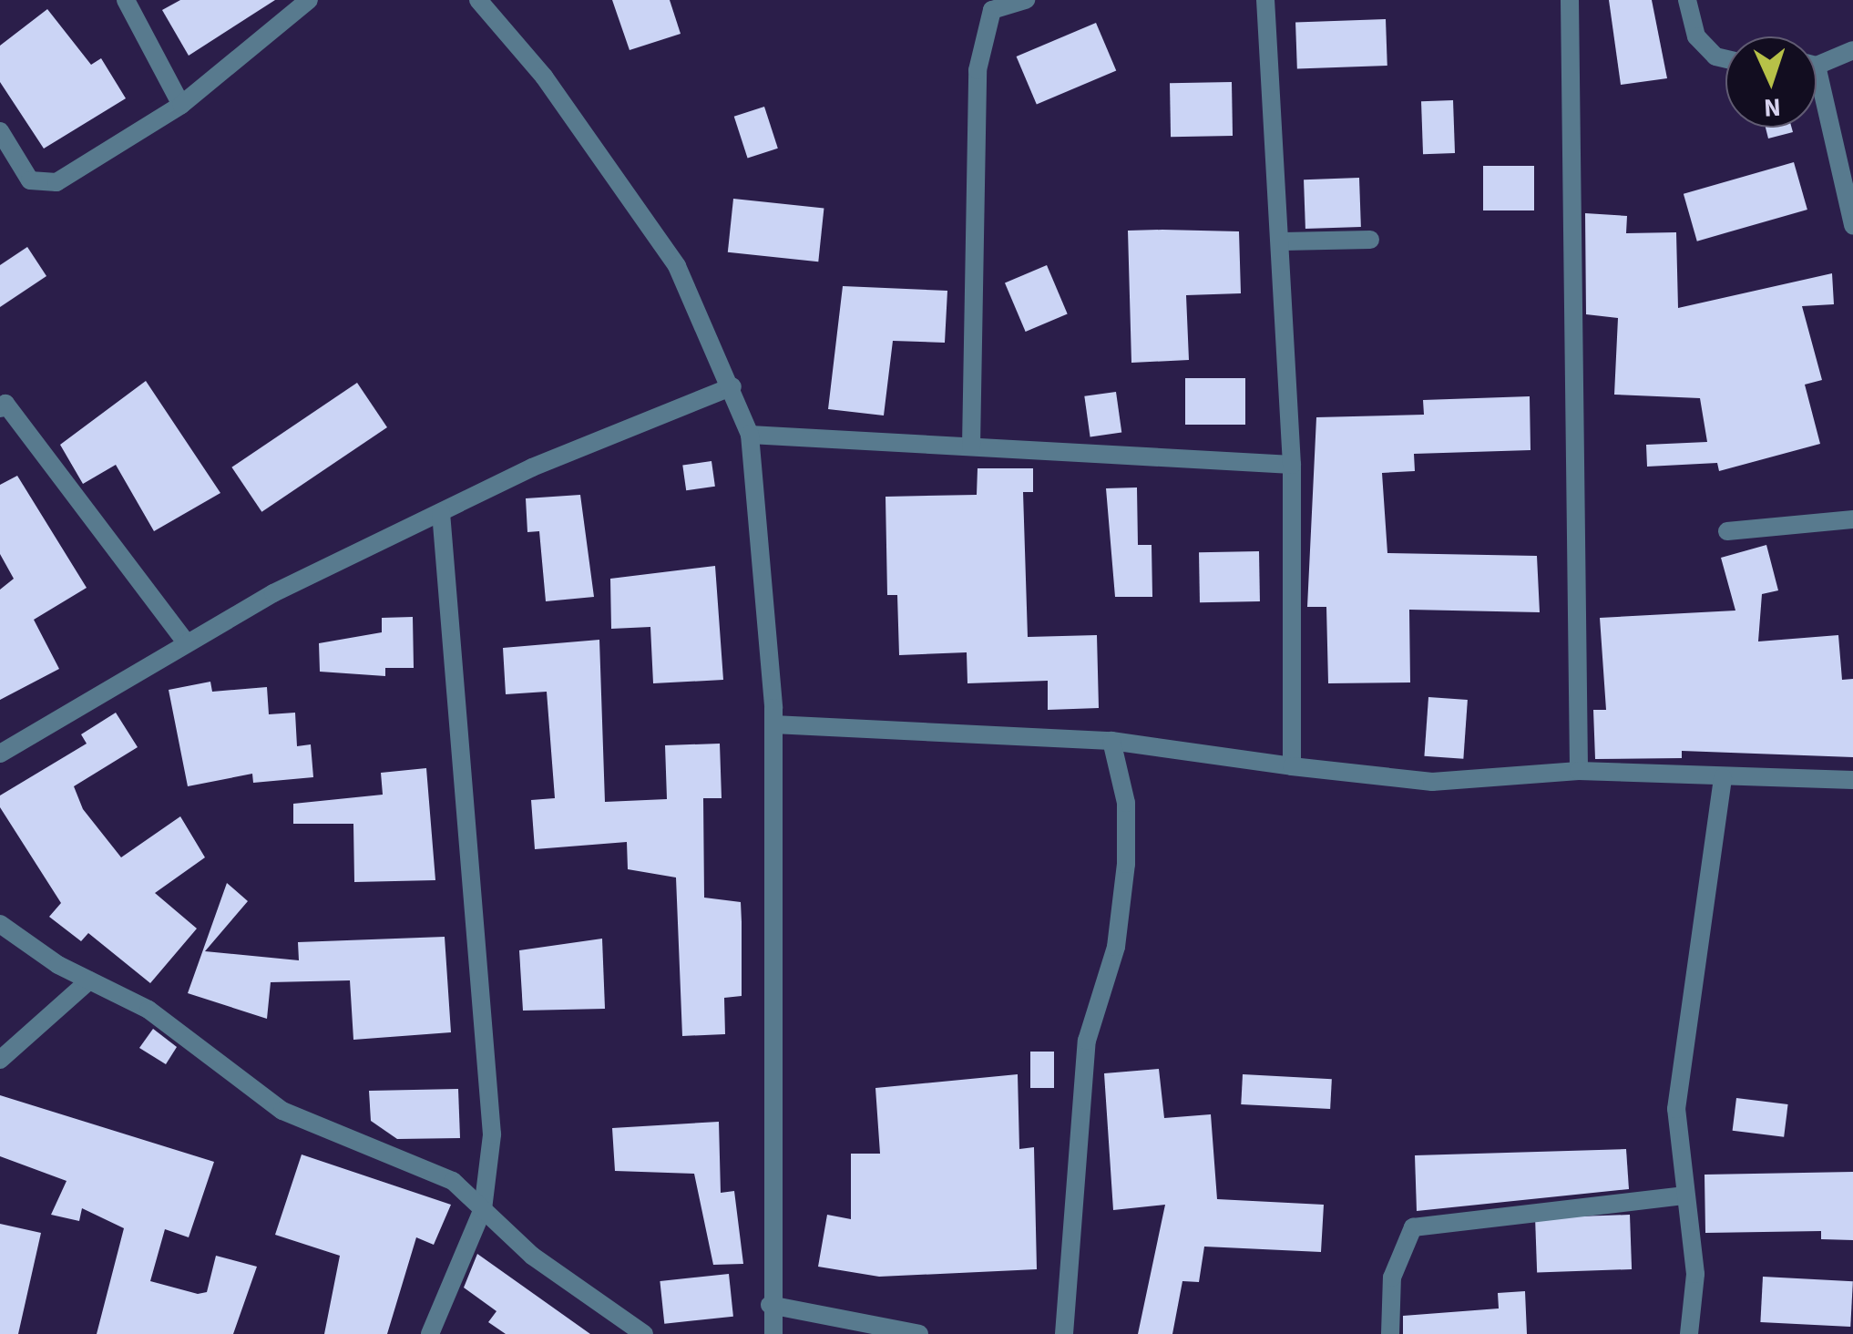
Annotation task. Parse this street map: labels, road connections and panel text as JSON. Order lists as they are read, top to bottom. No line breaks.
{"north":"bottom"}
